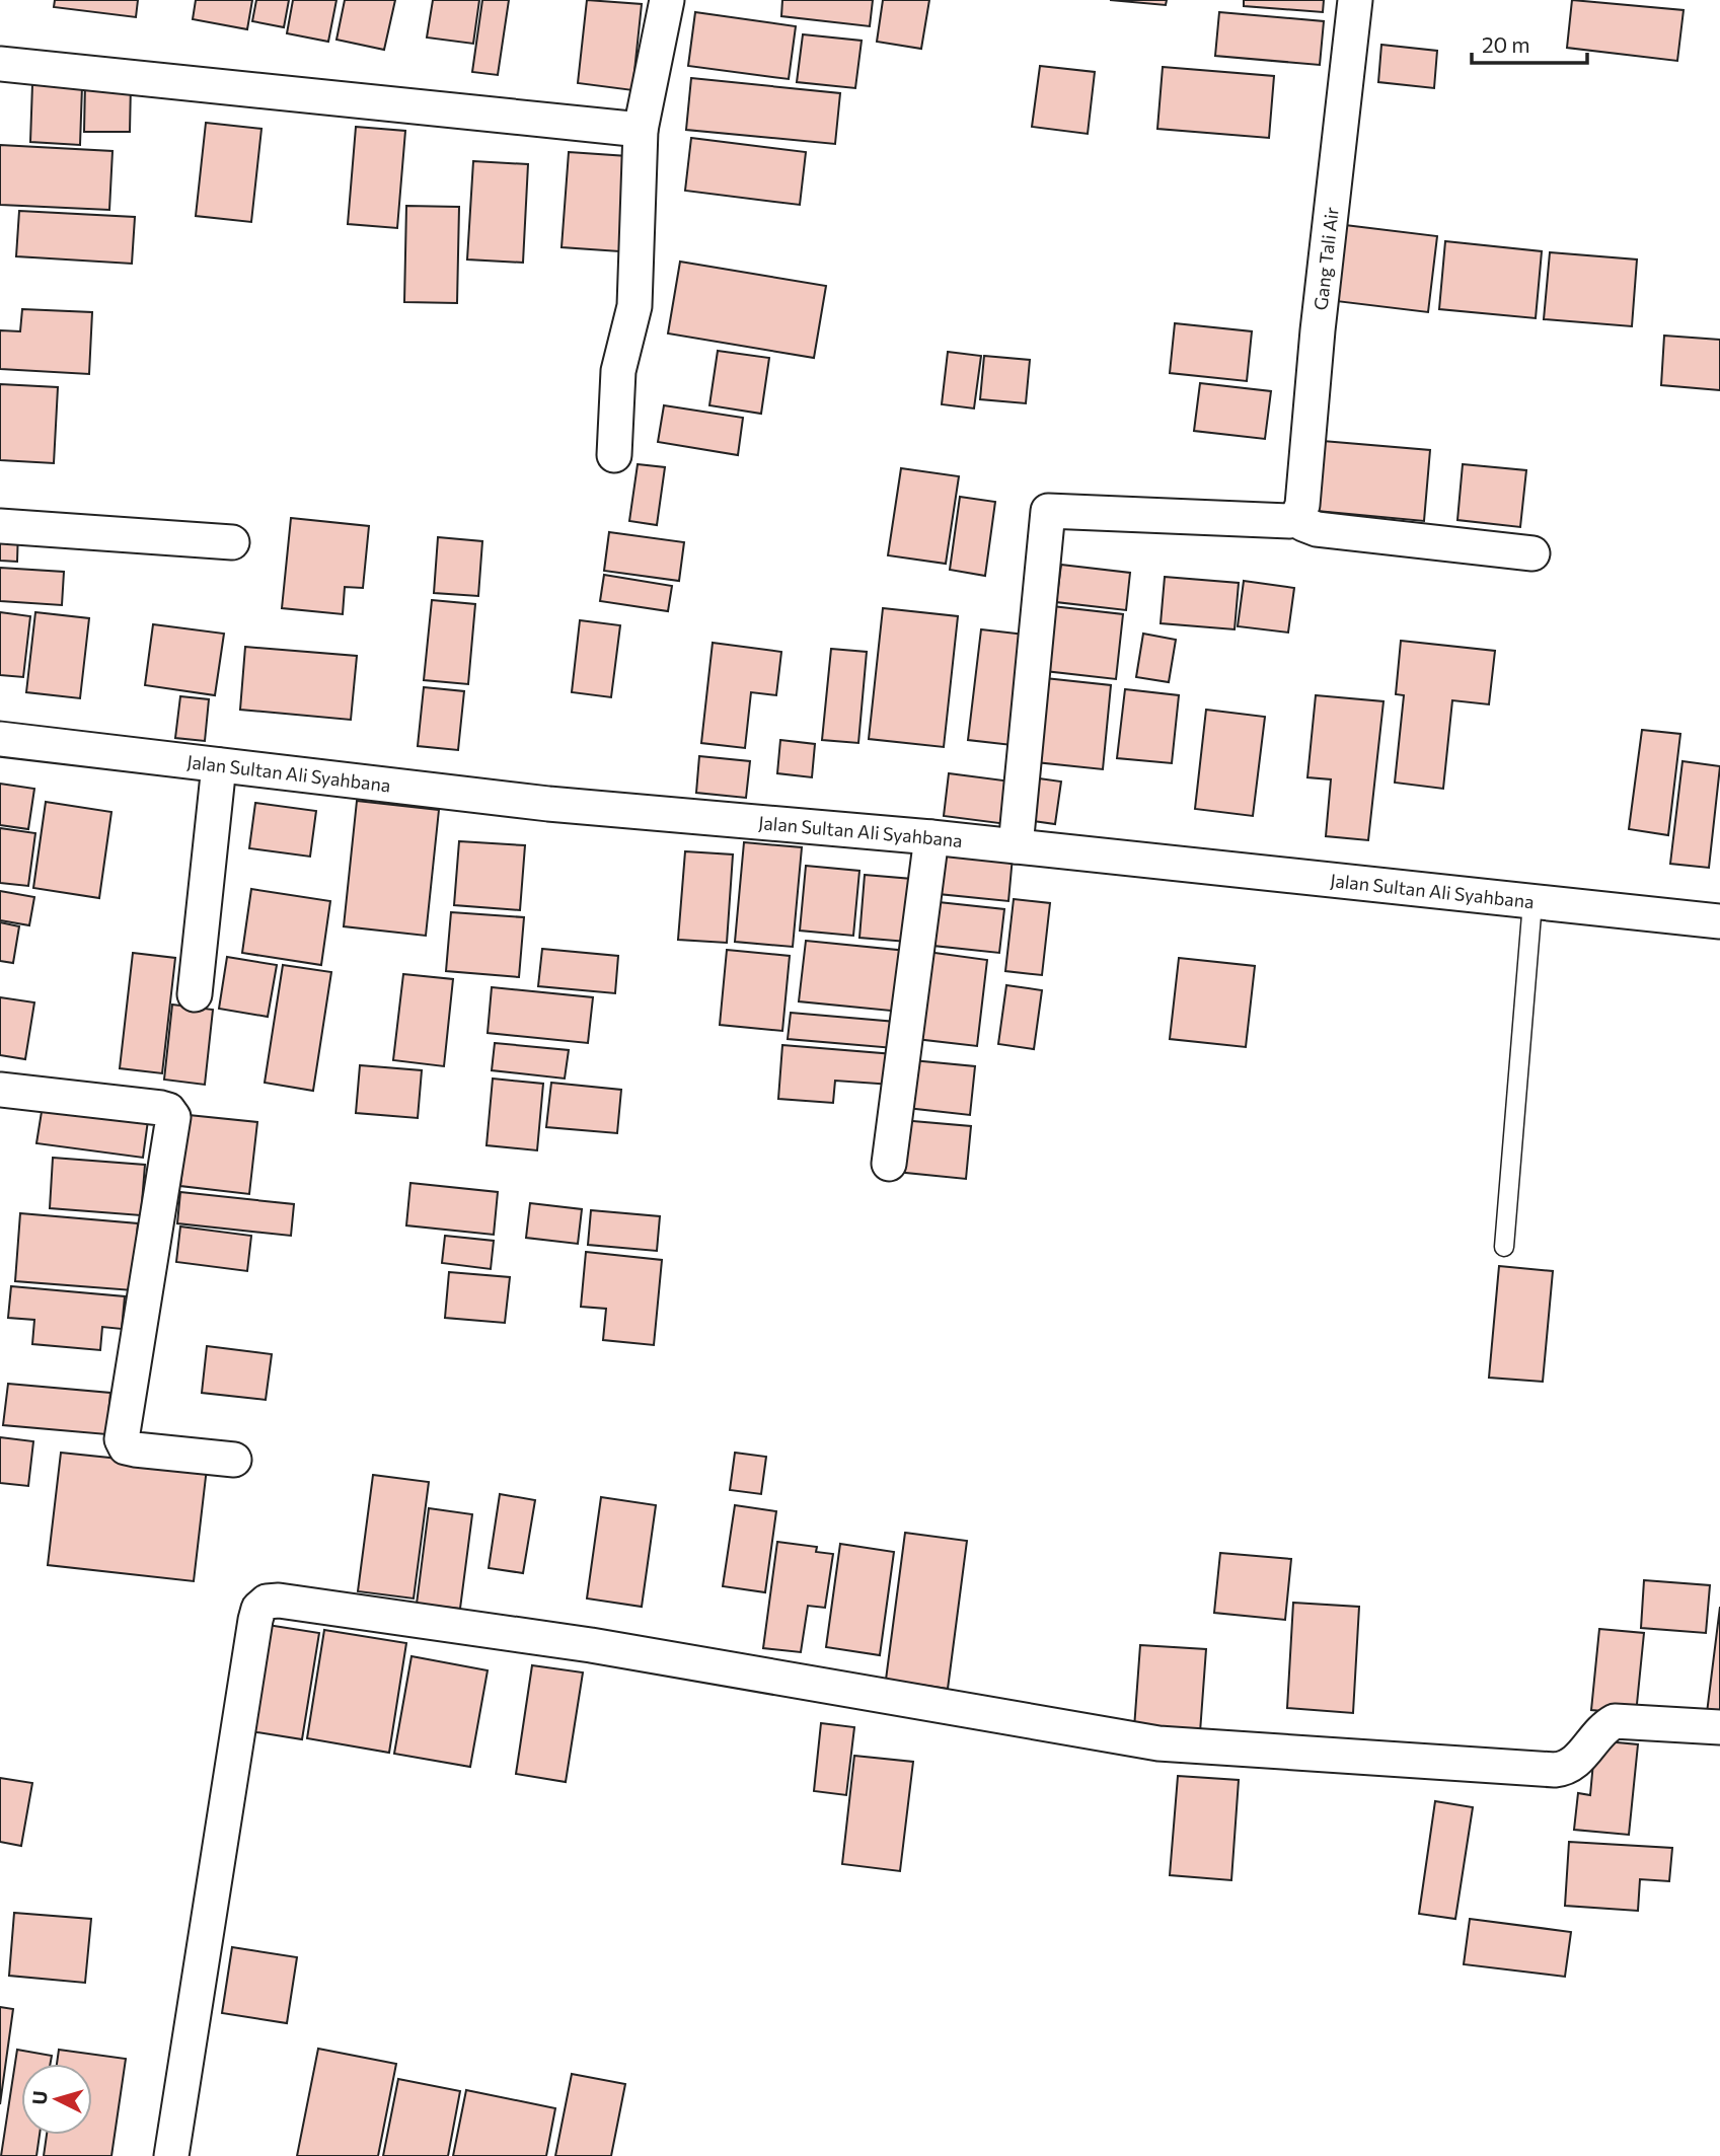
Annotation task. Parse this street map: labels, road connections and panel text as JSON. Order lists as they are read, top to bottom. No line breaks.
{"streets":{"street":["Gang Tali Air","Jalan Sultan Ali Syahbana"]},"scale_bar":"20 m","north":"left"}
